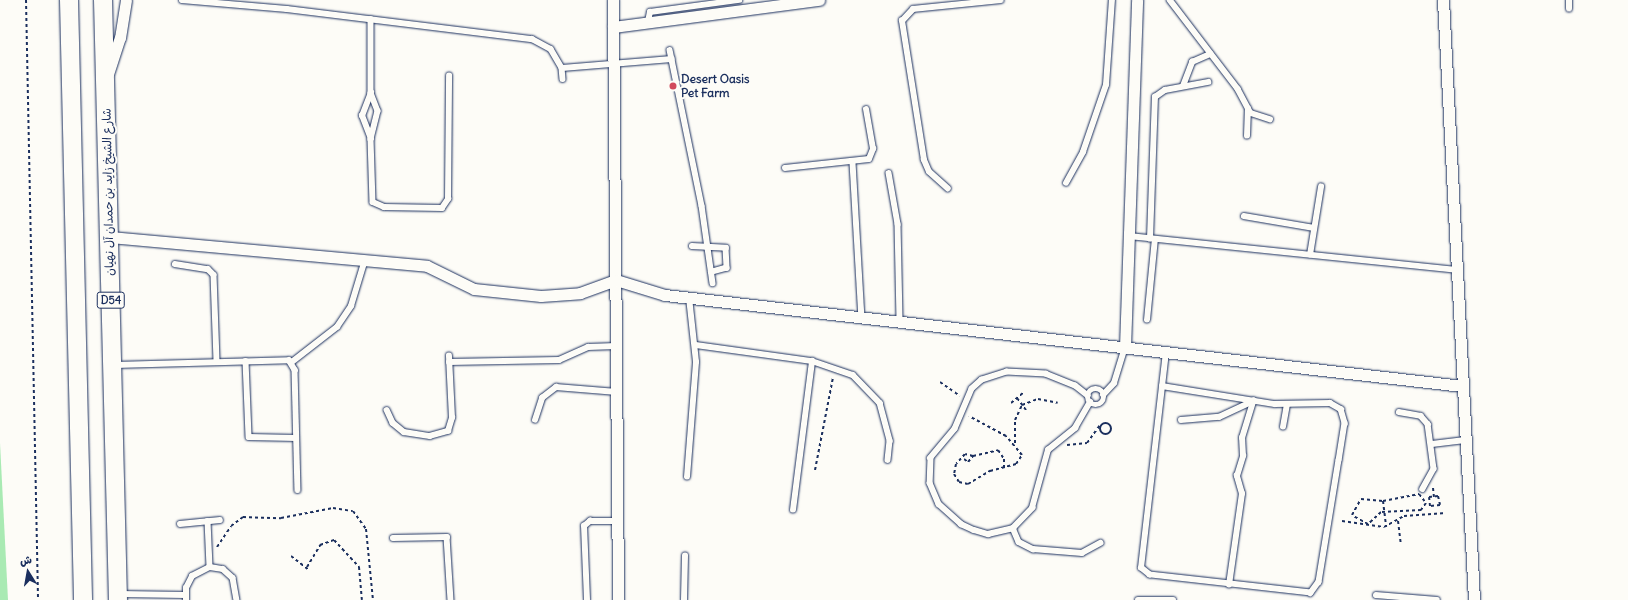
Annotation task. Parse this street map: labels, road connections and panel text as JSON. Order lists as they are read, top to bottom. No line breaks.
{"streets":{"highway":["شارع الشيخ زايد بن حمدان آل نهيان","D54"]},"places":["Desert Oasis Pet Farm"],"north":"top"}
